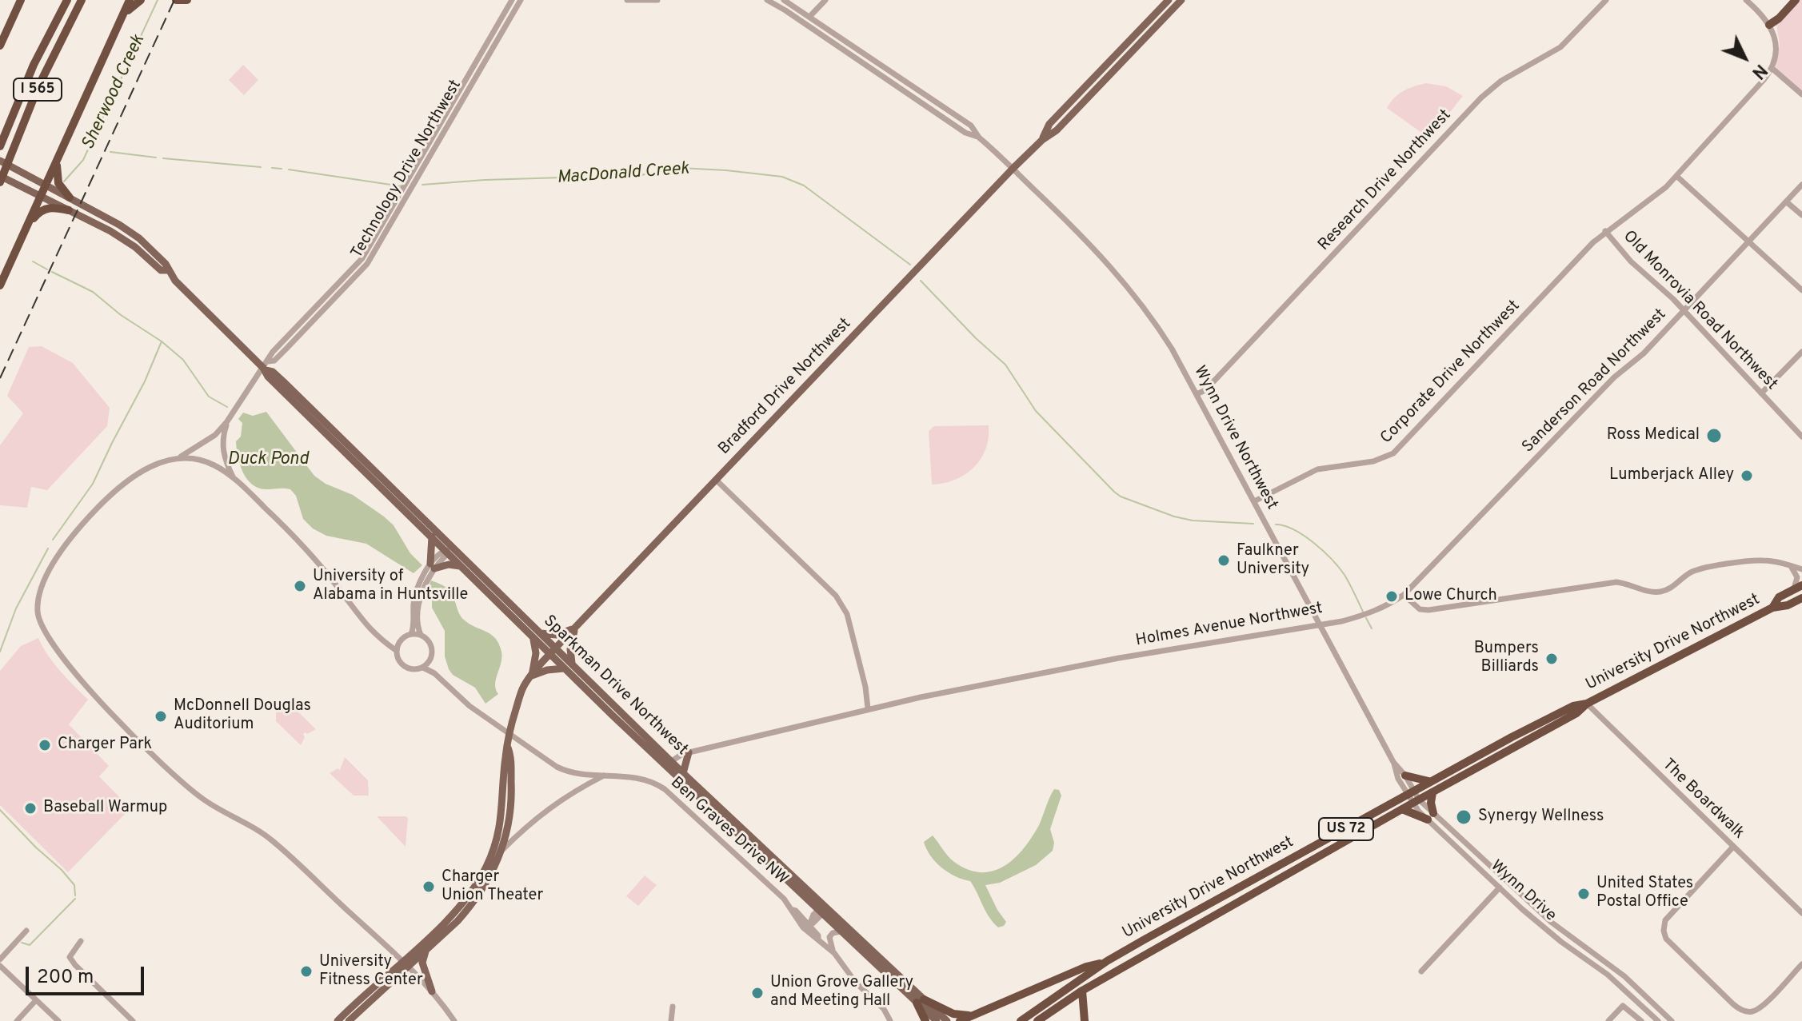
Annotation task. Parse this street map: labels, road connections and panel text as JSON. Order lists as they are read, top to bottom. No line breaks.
{"streets":{"highway":["I 565","University Drive Northwest","US 72"],"main road":["Bradford Drive Northwest","Sparkman Drive Northwest"],"street":["Technology Drive Northwest","Research Drive Northwest","Old Monrovia Road Northwest","Corporate Drive Northwest","Sanderson Road Northwest","Wynn Drive Northwest","Holmes Avenue Northwest","The Boardwalk","Ben Graves Drive NW","Wynn Drive"]},"crossings":[["Technology Drive Northwest","Sparkman Drive Northwest"],["Research Drive Northwest","Wynn Drive Northwest"],["Old Monrovia Road Northwest","Corporate Drive Northwest"],["Old Monrovia Road Northwest","Sanderson Road Northwest"],["Corporate Drive Northwest","Wynn Drive Northwest"],["Sanderson Road Northwest","Holmes Avenue Northwest"],["Bradford Drive Northwest","Wynn Drive Northwest"],["Bradford Drive Northwest","Sparkman Drive Northwest"],["Wynn Drive Northwest","Holmes Avenue Northwest"],["Wynn Drive Northwest","University Drive Northwest"],["Wynn Drive Northwest","Wynn Drive"],["Holmes Avenue Northwest","Sparkman Drive Northwest"],["University Drive Northwest","The Boardwalk"],["University Drive Northwest","Wynn Drive"]],"water":["Sherwood Creek","MacDonald Creek","Duck Pond"],"places":["Ross Medical","Lumberjack Alley","Faulkner University","University of Alabama in Huntsville","Lowe Church","Bumpers Billiards","McDonnell Douglas Auditorium","Charger Park","Baseball Warmup","Synergy Wellness","Charger Union Theater","United States Postal Office","University Fitness Center","Union Grove Gallery and Meeting Hall"],"scale_bar":"200 m","north":"bottom right"}
